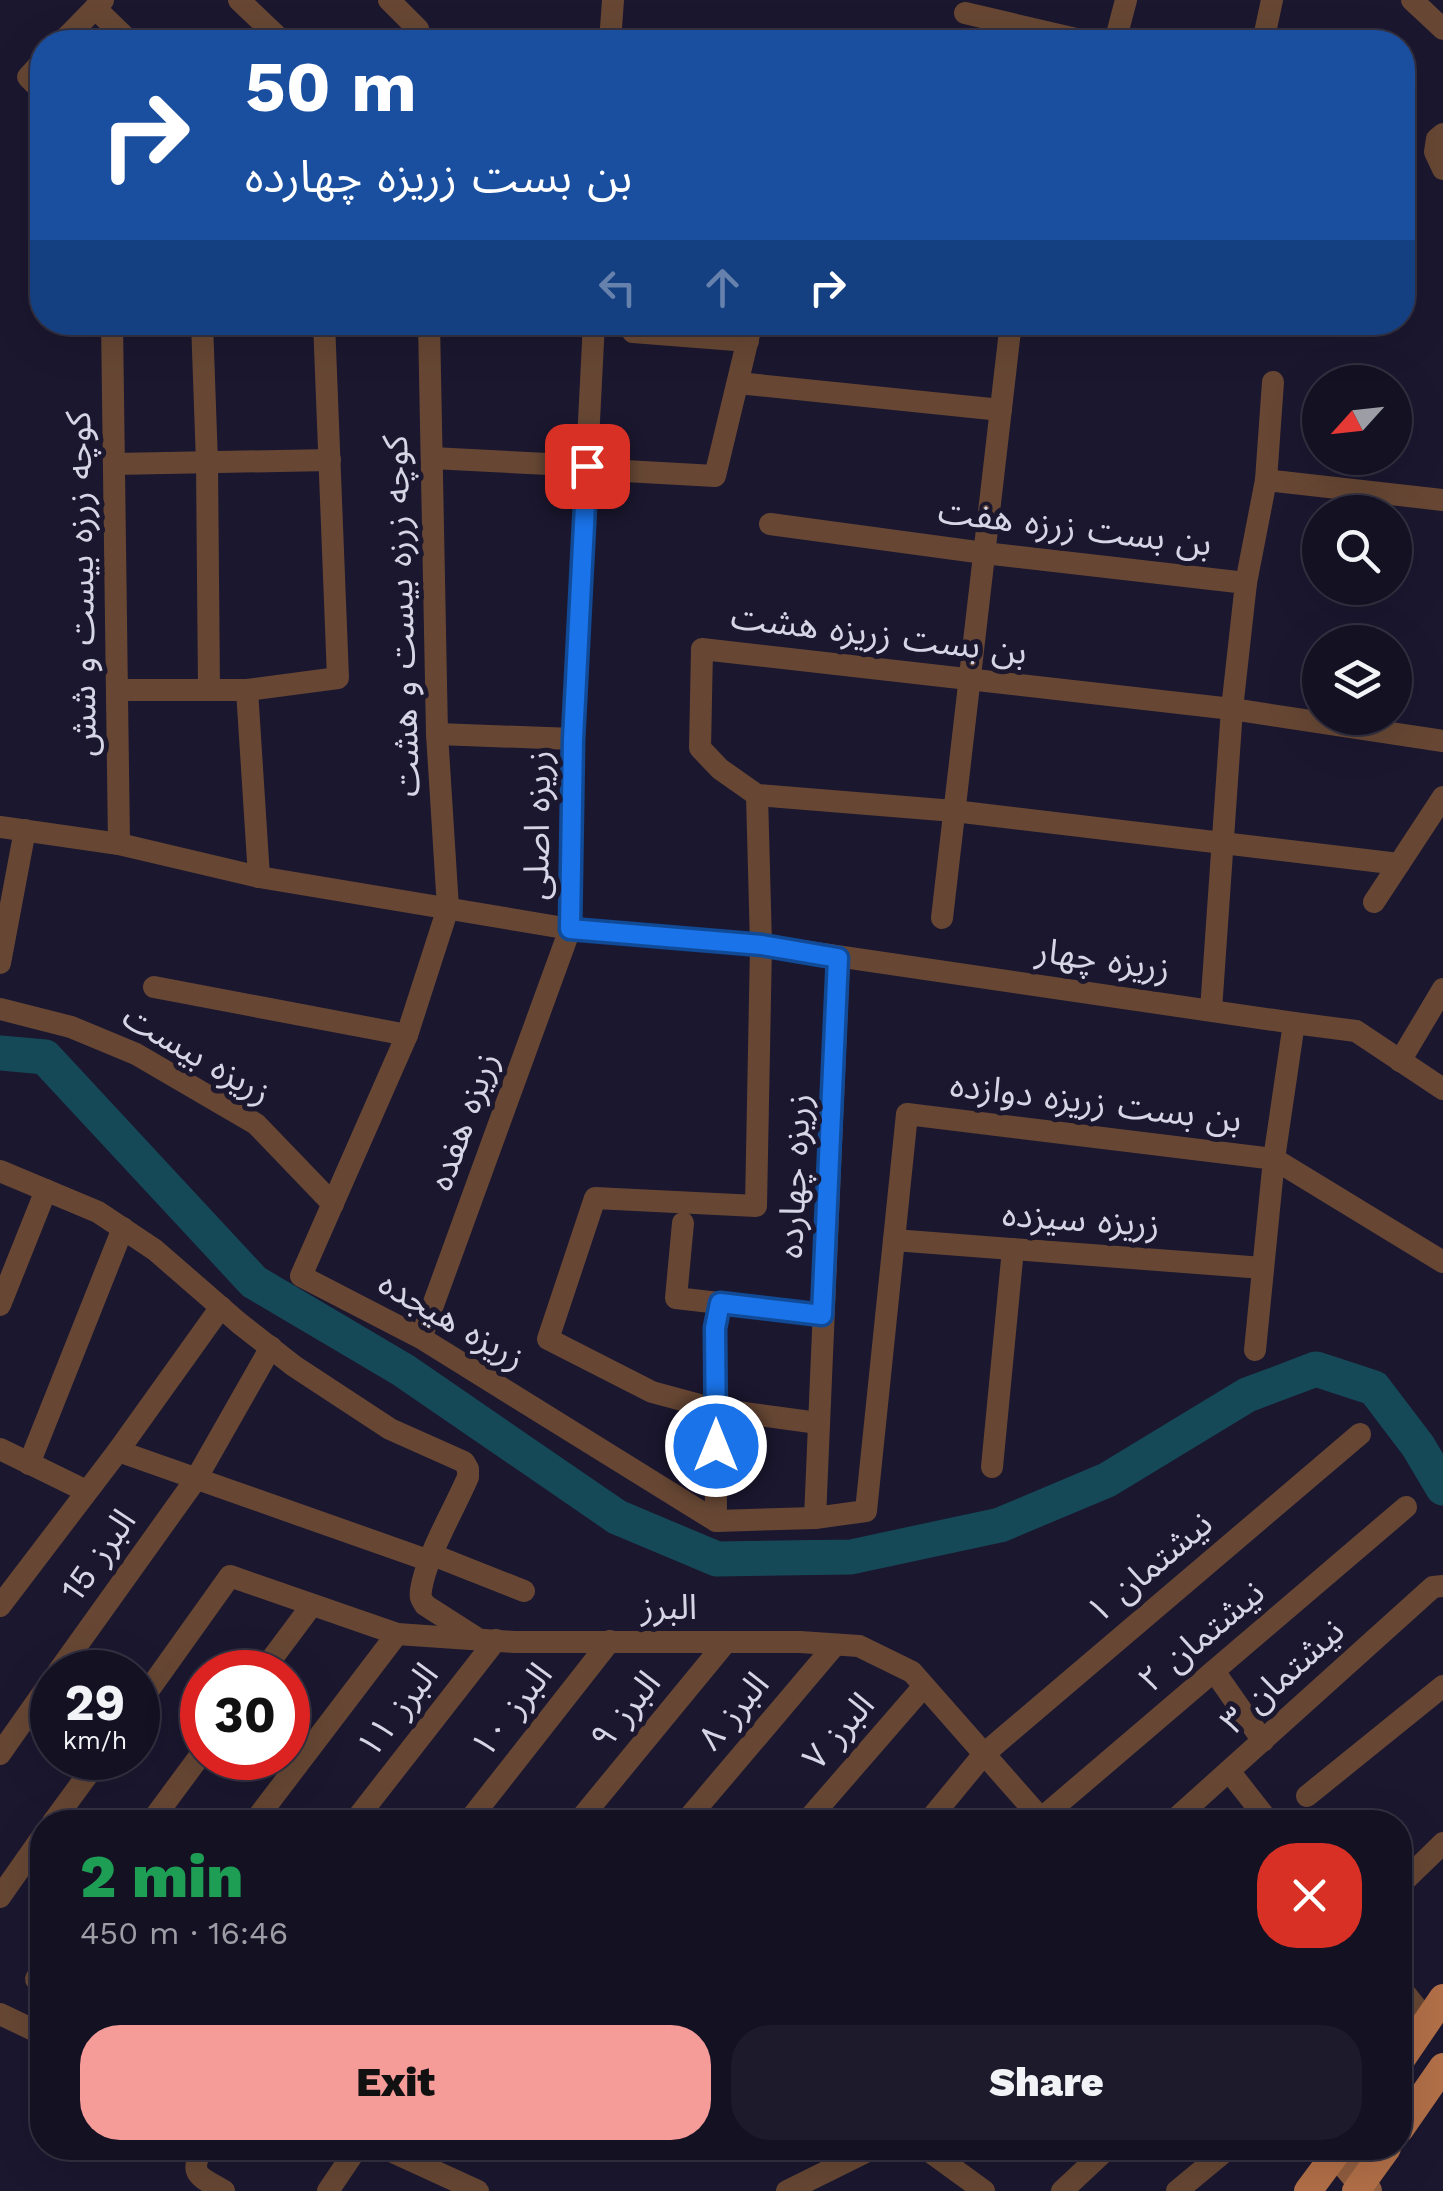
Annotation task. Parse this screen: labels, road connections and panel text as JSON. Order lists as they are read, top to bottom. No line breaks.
{"streets":{"street":["بن بست زرزه هفت","کوچه زرزه بیست و شش","کوچه زرزه بیست و هشت","بن بست زریزه هشت","زریزه اصلی","زریزه چهار","زریزه بیست","بن بست زریزه دوازده","زریزه هفده","زریزه چهارده","زریزه سیزده","زریزه هیجده","البرز 15","نيشتمان ۱","البرز","نيشتمان ۲","نيشتمان ۳","البرز ۱۱","البرز ۱۰","البرز ۹","البرز ۸","البرز ۷"]},"crossings":[["بن بست زرزه هفت","بن بست زریزه هشت"],["بن بست زرزه هفت","زریزه چهار"],["کوچه زرزه بیست و شش","زریزه اصلی"],["کوچه زرزه بیست و هشت","زریزه اصلی"],["کوچه زرزه بیست و هشت","زریزه هیجده"],["زریزه اصلی","زریزه چهار"],["زریزه اصلی","زریزه هفده"],["زریزه اصلی","زریزه هیجده"],["زریزه چهار","زریزه هفده"],["زریزه چهار","زریزه چهارده"],["زریزه بیست","زریزه هیجده"],["بن بست زریزه دوازده","زریزه چهارده"],["بن بست زریزه دوازده","زریزه سیزده"],["بن بست زریزه دوازده","زریزه هیجده"],["زریزه هفده","زریزه هیجده"],["نيشتمان ۱","البرز"],["البرز","البرز ۱۱"],["البرز","البرز ۱۰"],["البرز","البرز ۹"],["البرز","البرز ۸"],["البرز","البرز ۷"]],"north":"bottom left","page":{"turn":["50 m","بن بست زریزه چهارده"],"speed":"29 km/h","limit":"30","heading":["2 min","450 m · 16:46"],"buttons":["Exit","Share"]}}
